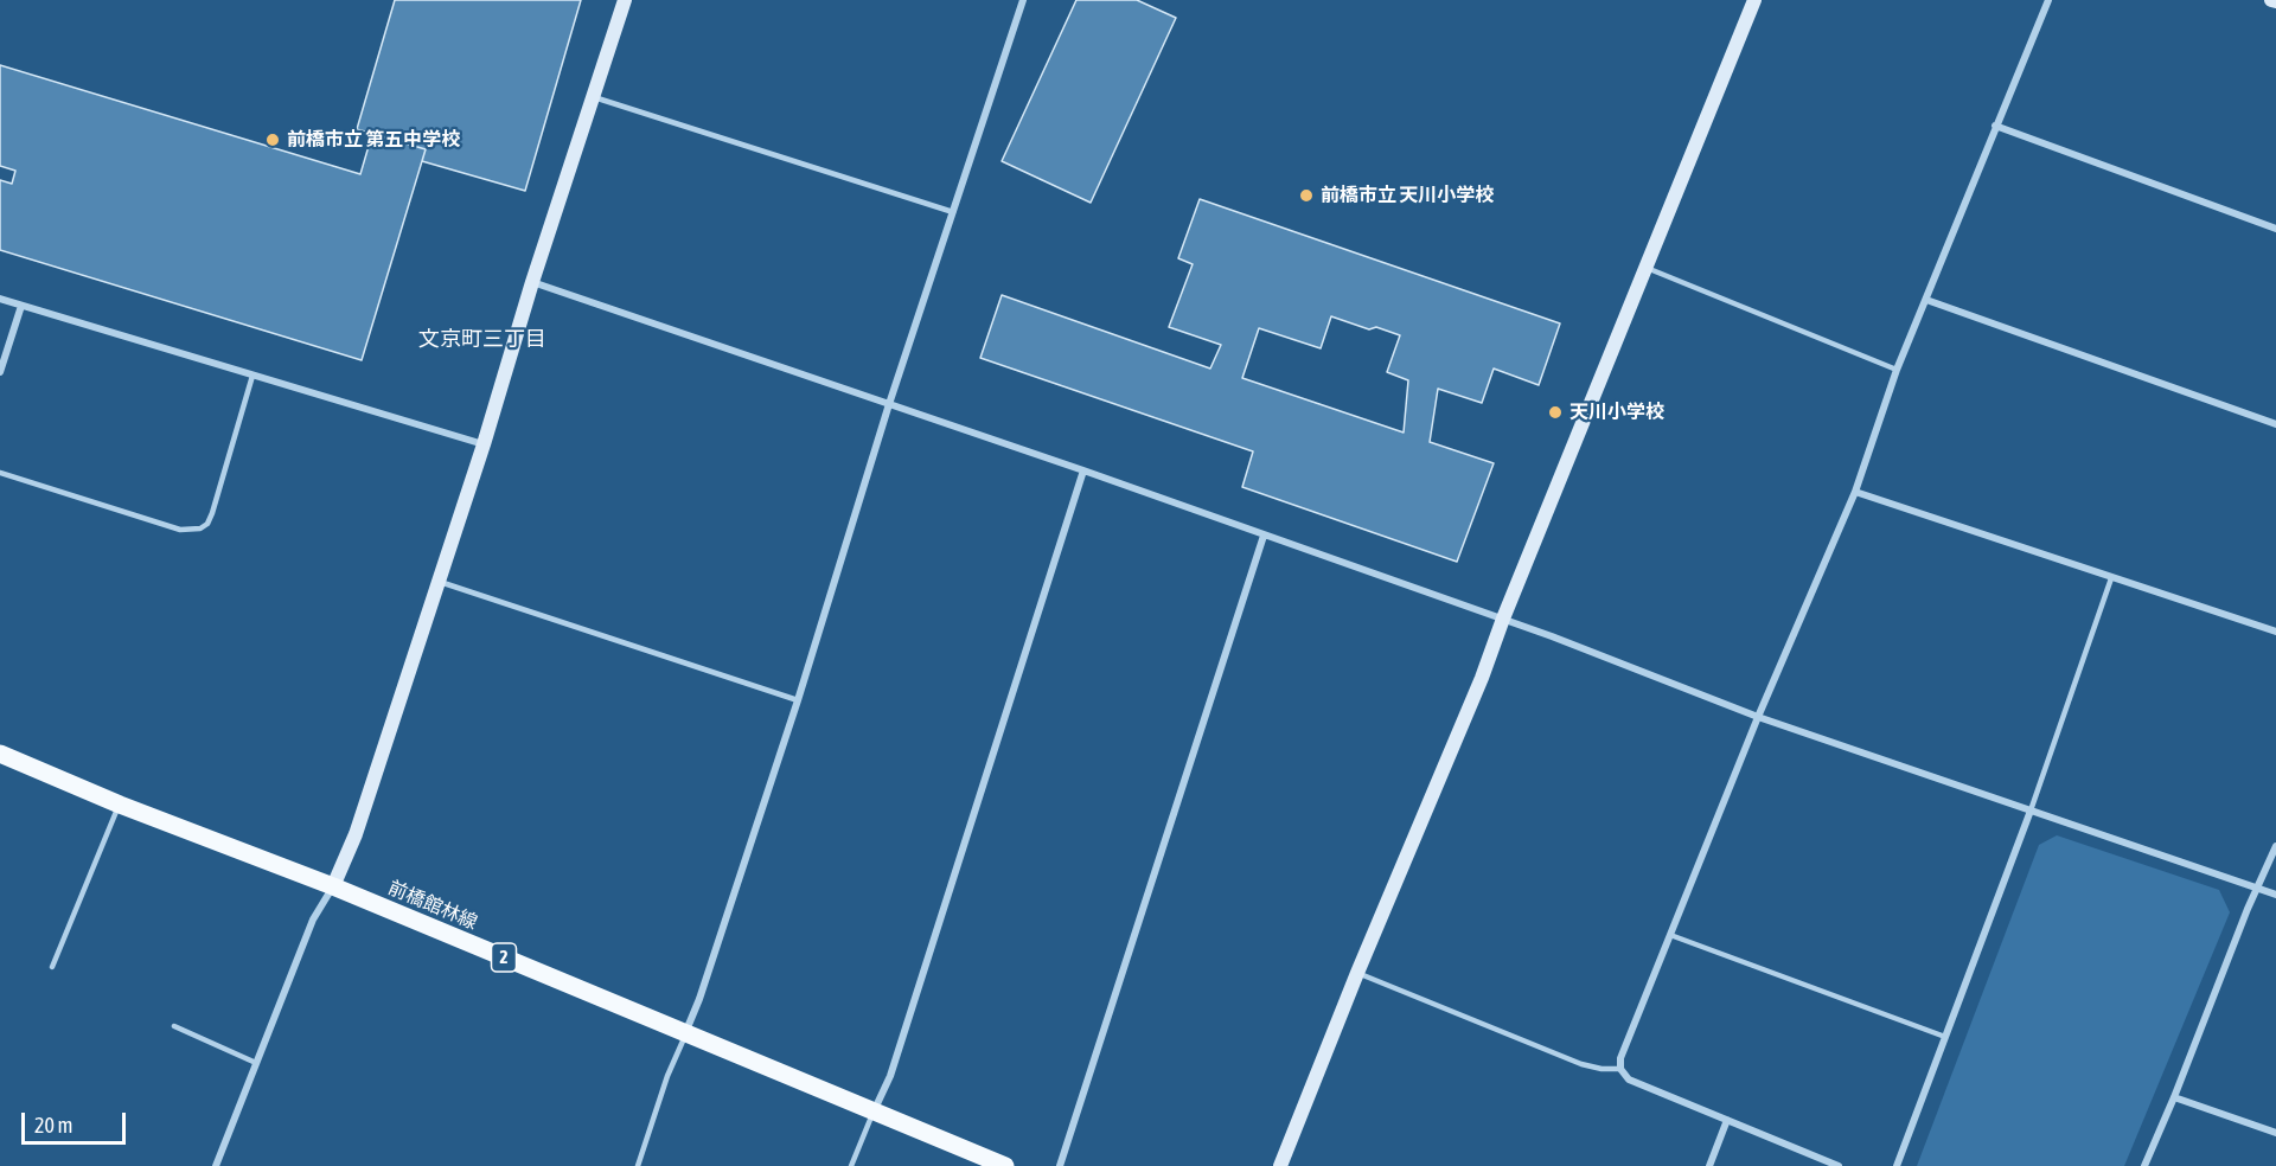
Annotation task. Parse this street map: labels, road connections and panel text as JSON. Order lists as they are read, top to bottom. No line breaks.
{"streets":{"main road":["前橋館林線","2"]},"districts":["文京町三丁目"],"places":["前橋市立 第五中学校","前橋市立 天川小学校","天川小学校"],"scale_bar":"20 m"}
